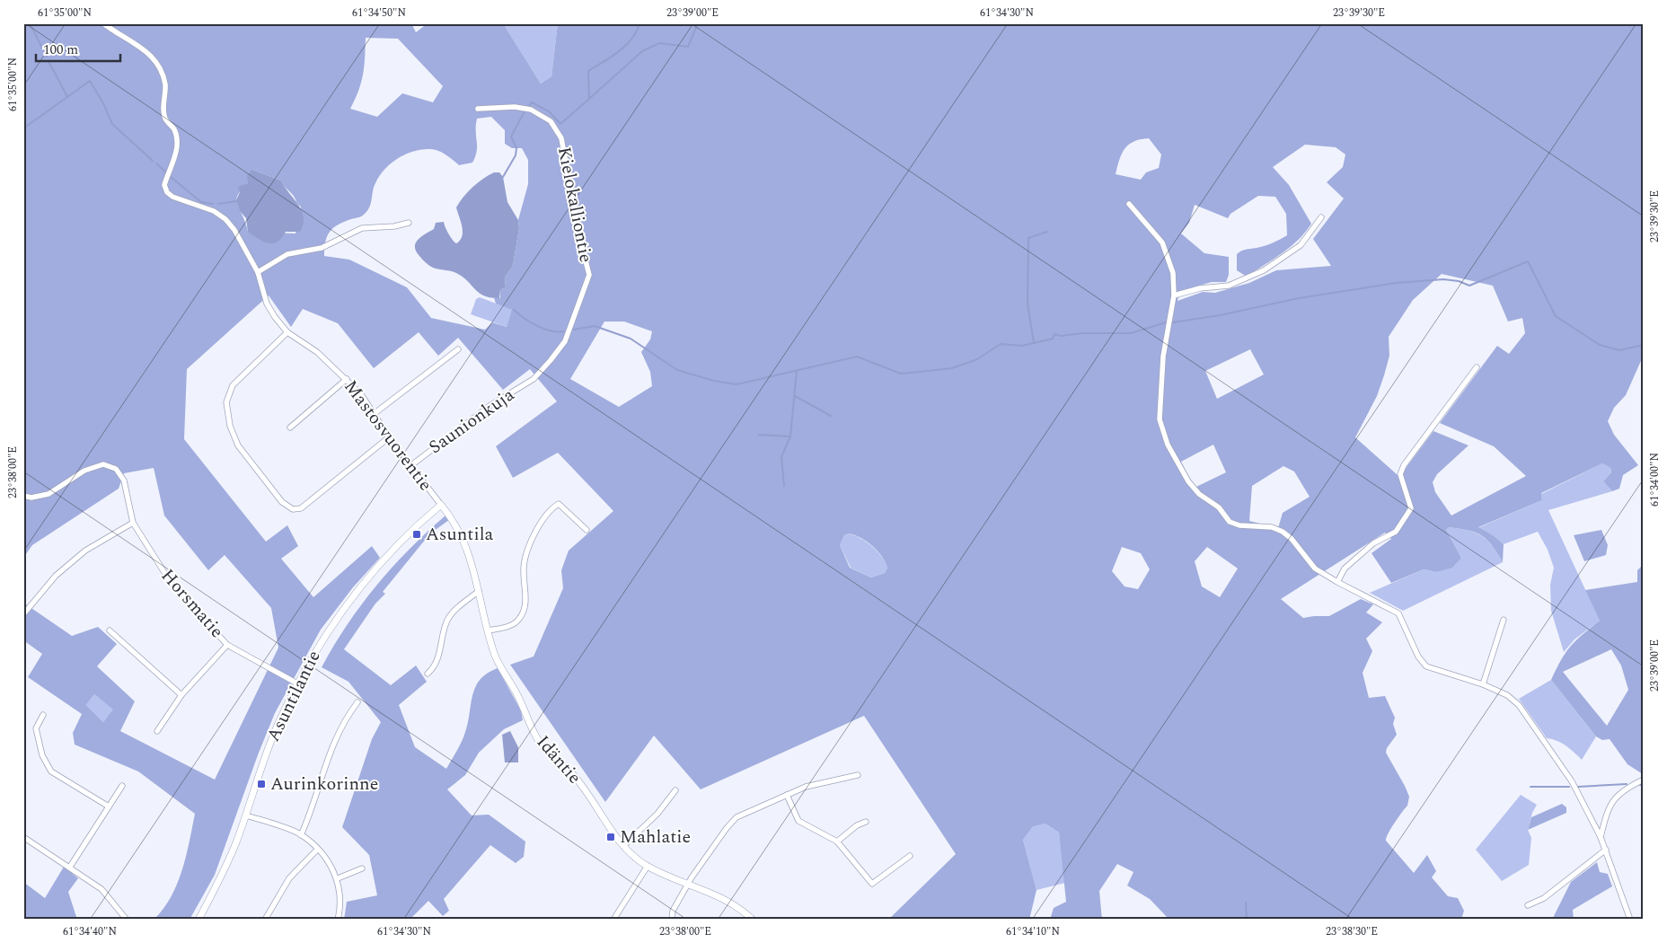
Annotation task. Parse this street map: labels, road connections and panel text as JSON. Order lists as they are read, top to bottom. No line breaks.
{"streets":{"street":["Kielokalliontie","Saunionkuja","Mastosvuorentie","Horsmatie","Asuntilantie","Idäntie"]},"crossings":[["Kielokalliontie","Saunionkuja"],["Saunionkuja","Mastosvuorentie"],["Mastosvuorentie","Asuntilantie"],["Mastosvuorentie","Idäntie"],["Horsmatie","Asuntilantie"],["Asuntilantie","Idäntie"]],"places":{"transit":["Asuntila","Aurinkorinne","Mahlatie"]},"scale_bar":"100 m","coordinates":["61°35'00\"N","61°34'50\"N","23°39'00\"E","61°34'30\"N","23°39'30\"E","23°38'00\"E","61°34'00\"N","61°34'40\"N","61°34'10\"N","23°38'30\"E"]}
